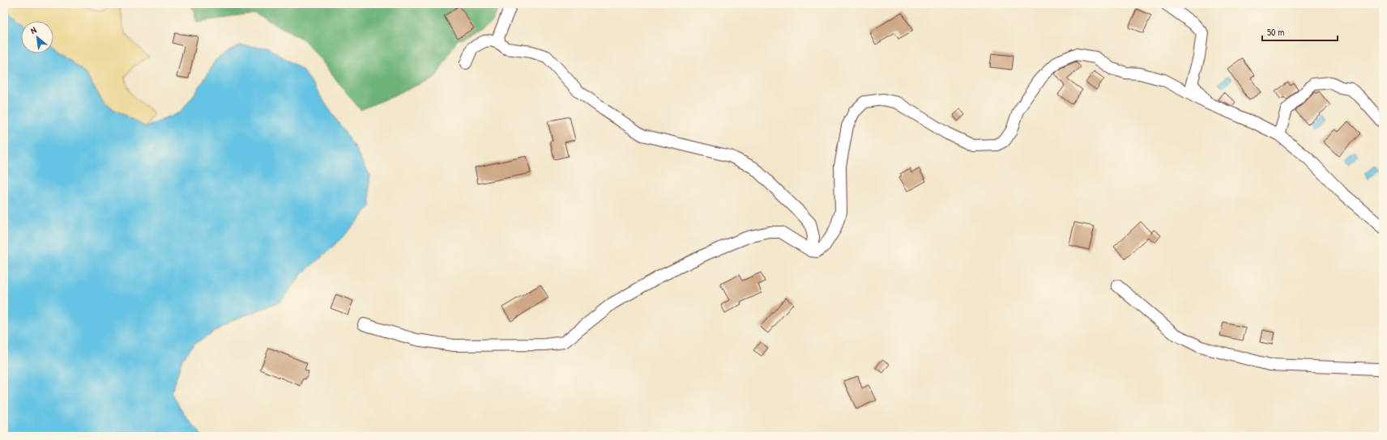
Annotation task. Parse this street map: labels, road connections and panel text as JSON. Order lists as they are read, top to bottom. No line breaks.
{"scale_bar":"50 m","north":"top left"}
